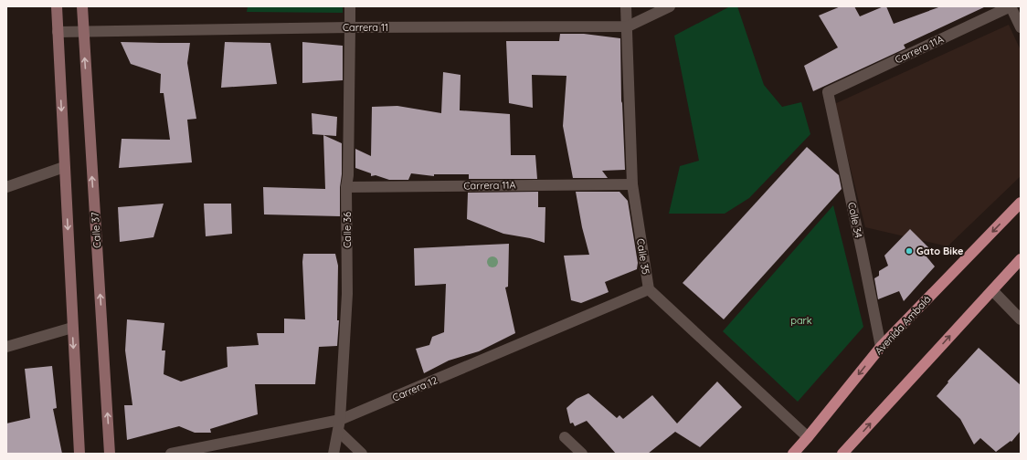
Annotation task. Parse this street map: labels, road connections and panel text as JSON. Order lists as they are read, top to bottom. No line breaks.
{"streets":{"main road":["Calle 37","Avenida Ambalá"],"street":["Carrera 11","Carrera 11A","Calle 34","Calle 36","Calle 35","Carrera 12"]},"crossings":[["Carrera 11","Calle 37"],["Carrera 11","Calle 36"],["Carrera 11","Calle 35"],["Carrera 11A","Calle 34"],["Carrera 11A","Calle 36"],["Carrera 11A","Calle 35"],["Calle 34","Avenida Ambalá"],["Calle 36","Carrera 12"],["Calle 35","Carrera 12"]],"parks":["park"],"places":["Gato Bike"]}
